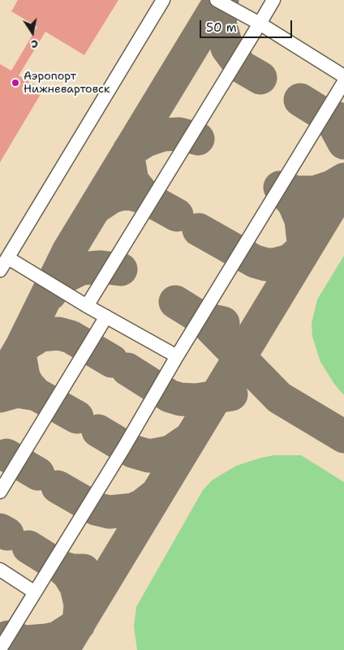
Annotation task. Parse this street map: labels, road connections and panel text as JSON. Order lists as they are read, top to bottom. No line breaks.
{"places":["Аэропорт Нижневартовск"],"scale_bar":"50 m","north":"bottom"}
